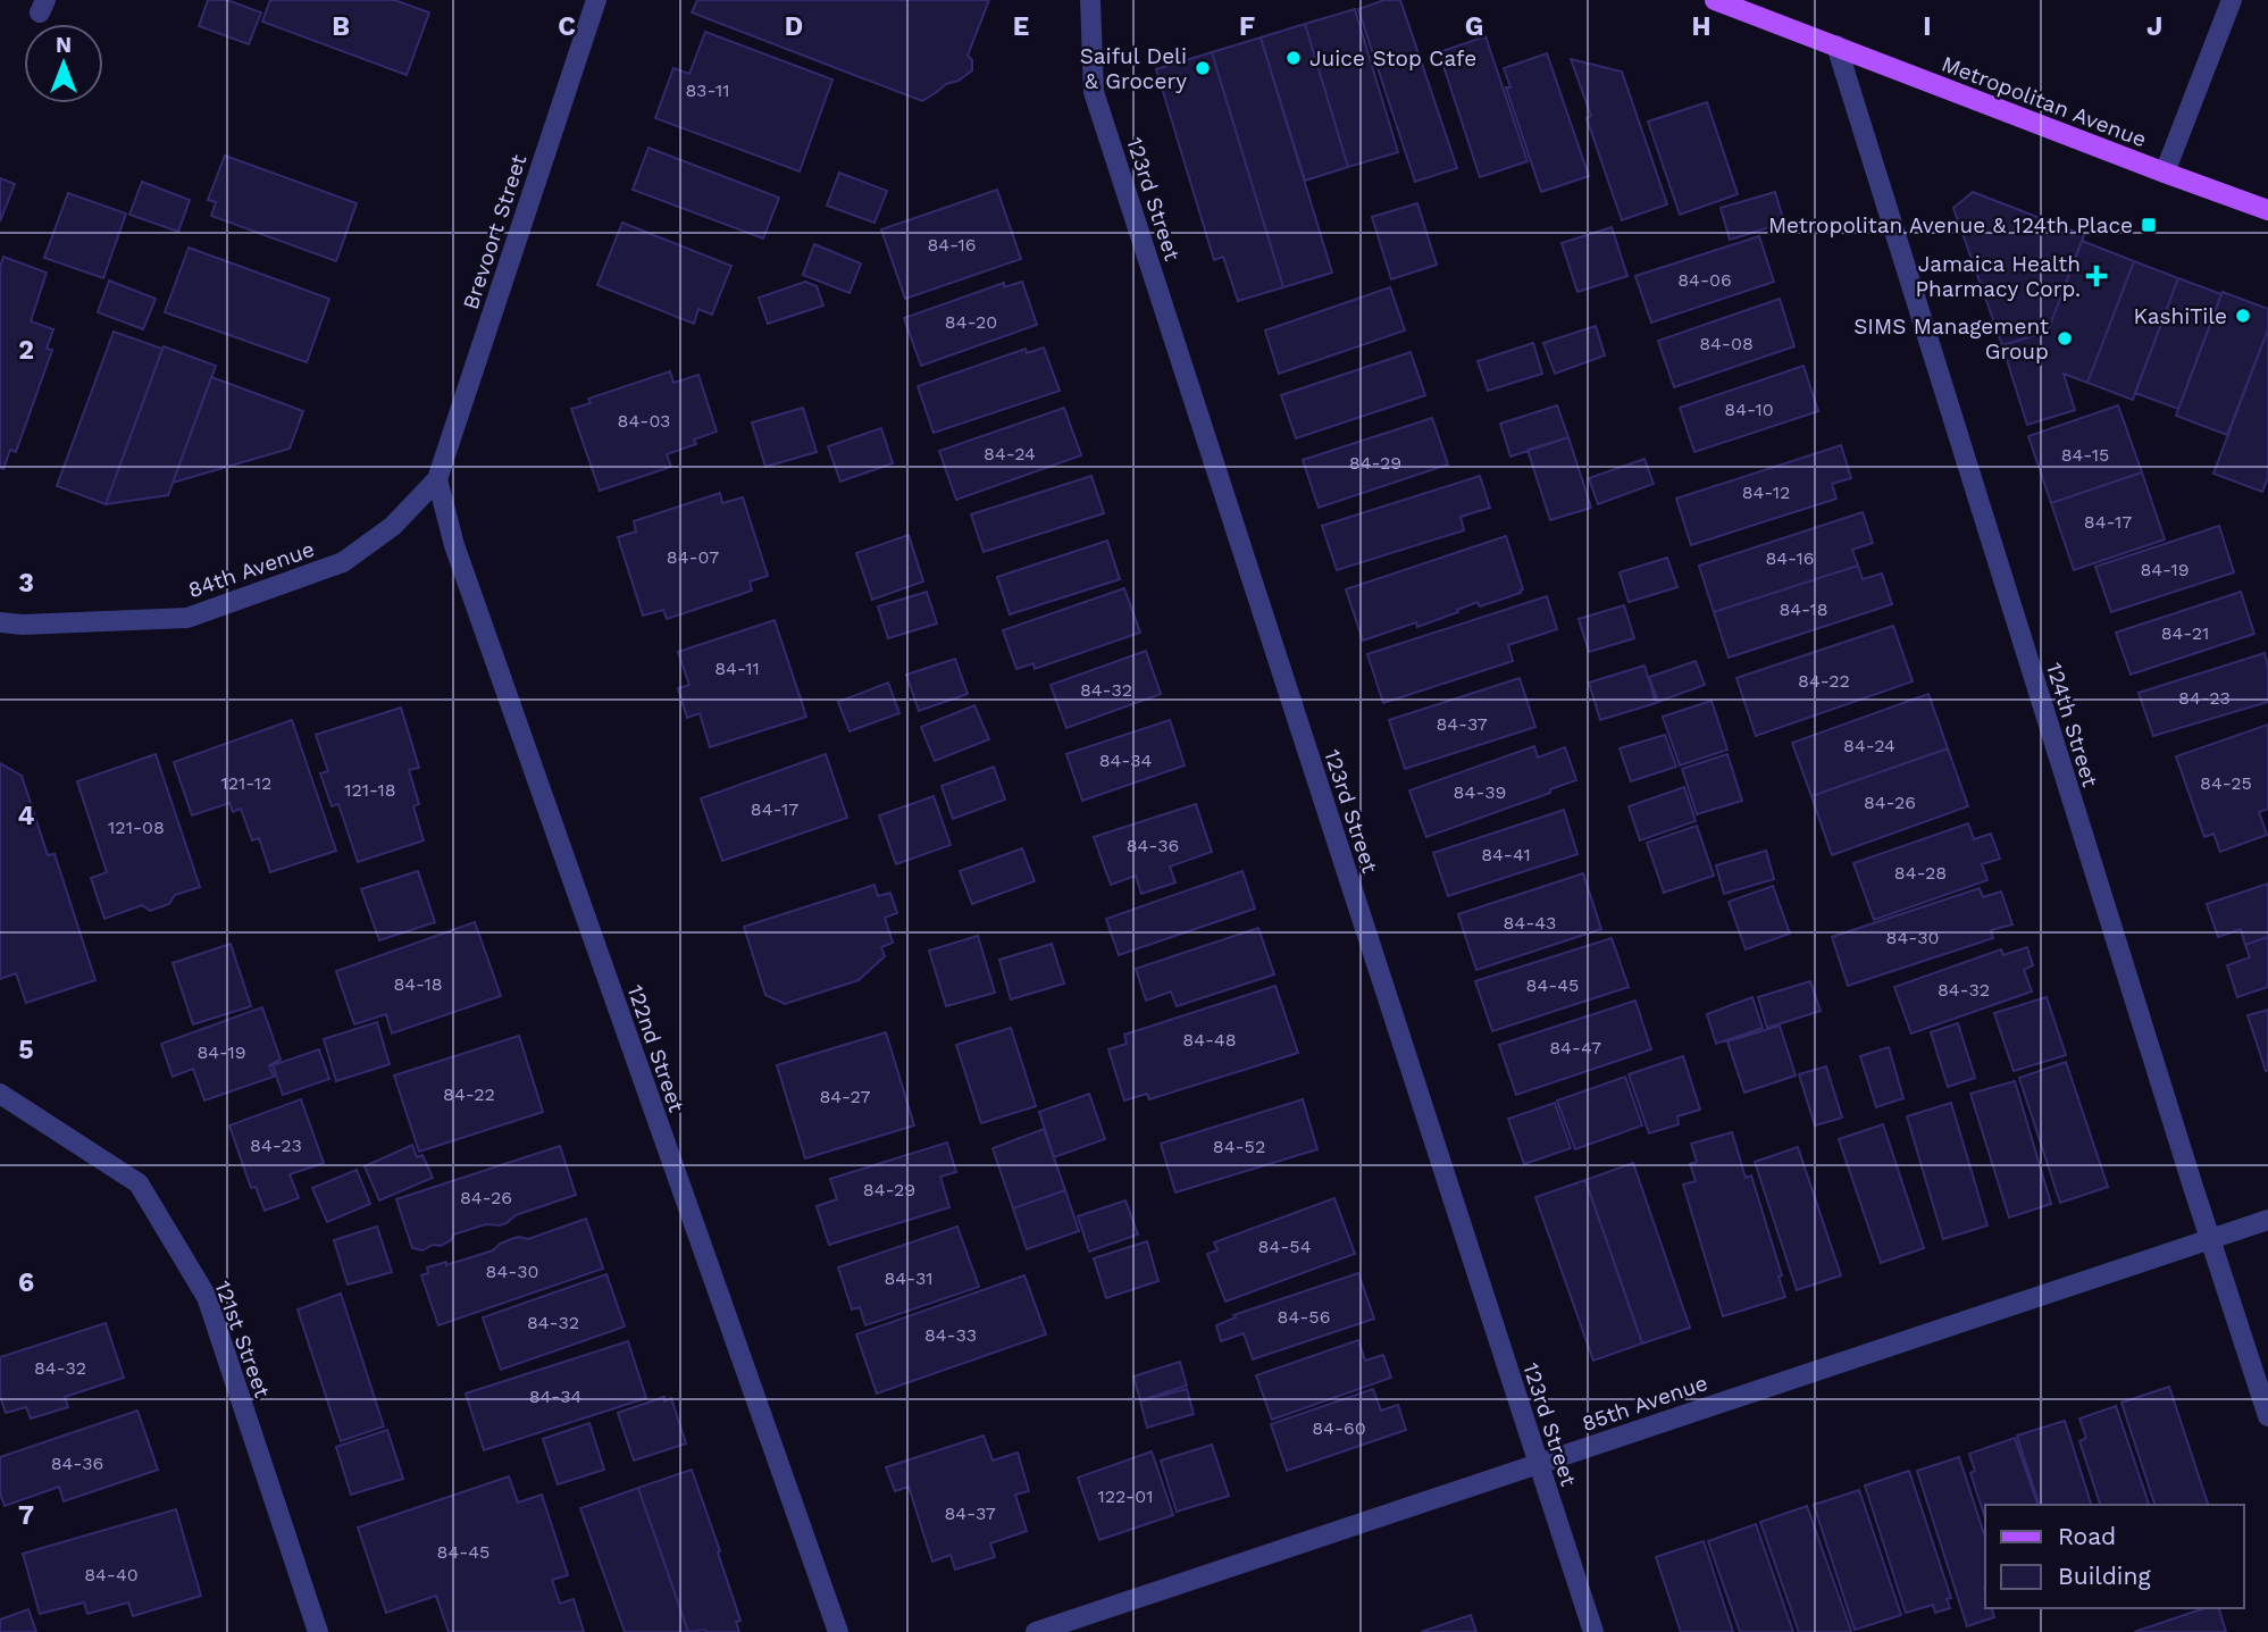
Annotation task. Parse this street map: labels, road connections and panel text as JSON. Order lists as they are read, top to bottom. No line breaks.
{"streets":{"main road":["Metropolitan Avenue"],"street":["123rd Street","Brevoort Street","84th Avenue","124th Street","122nd Street","121st Street","85th Avenue"]},"crossings":[["Metropolitan Avenue","124th Street"],["123rd Street","85th Avenue"],["Brevoort Street","84th Avenue"],["Brevoort Street","122nd Street"],["84th Avenue","122nd Street"],["124th Street","85th Avenue"]],"places":{"other":["Juice Stop Cafe","Saiful Deli & Grocery","KashiTile","SIMS Management Group"],"transit":["Metropolitan Avenue & 124th Place"],"health":["Jamaica Health Pharmacy Corp."]},"house_numbers":["83-11","84-16","84-06","84-20","84-08","84-10","84-03","84-24","84-15","84-29","84-12","84-17","84-07","84-16","84-19","84-18","84-21","84-11","84-22","84-32","84-23","84-37","84-24","84-34","121-12","84-25","121-18","84-39","84-26","84-17","121-08","84-36","84-41","84-28","84-43","84-30","84-18","84-45","84-32","84-48","84-47","84-19","84-22","84-27","84-23","84-52","84-29","84-26","84-54","84-30","84-31","84-56","84-32","84-33","84-32","84-34","84-60","84-36","122-01","84-37","84-45","84-40"],"legend":["Road","Building"],"north":"top","grid":{"columns":["B","C","D","E","F","G","H","I","J"],"rows":["2","3","4","5","6","7"]}}
